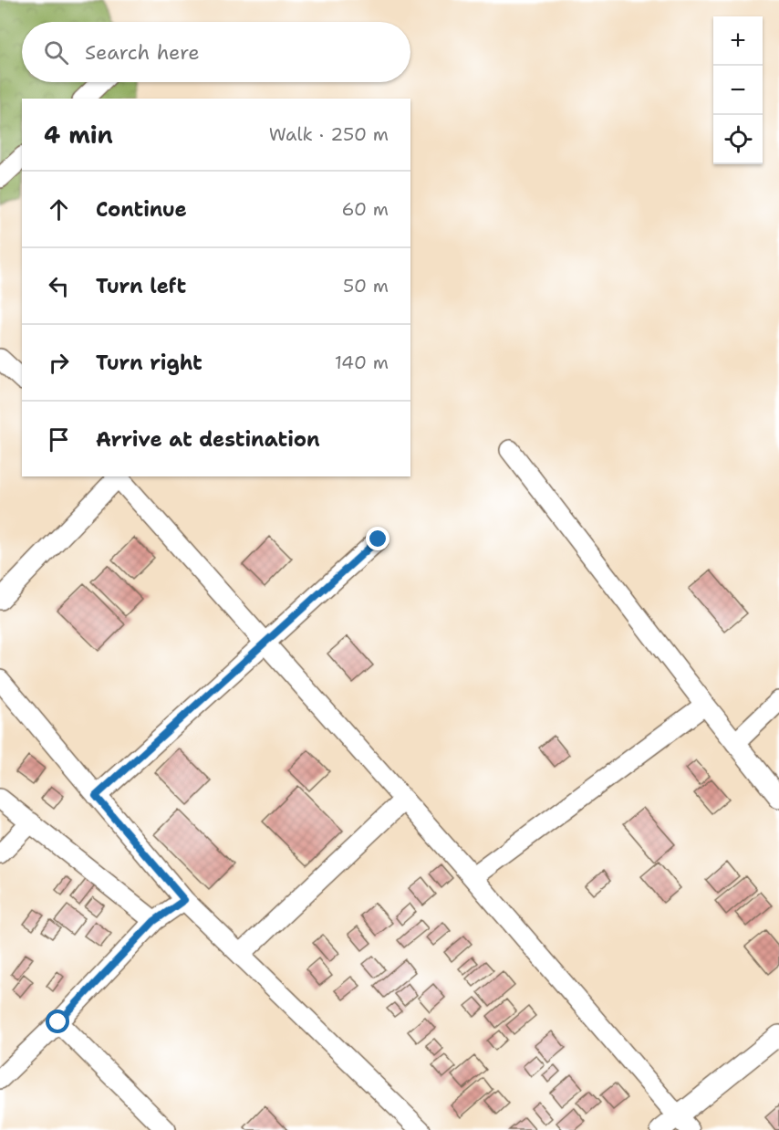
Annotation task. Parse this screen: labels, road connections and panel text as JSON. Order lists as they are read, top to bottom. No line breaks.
{"page":{"map_buttons":["+","−"],"search":"Search here","heading":["4 min","Walk · 250 m"],"list":[["Continue","60 m"],["Turn left","50 m"],["Turn right","140 m"],"Arrive at destination"]}}
